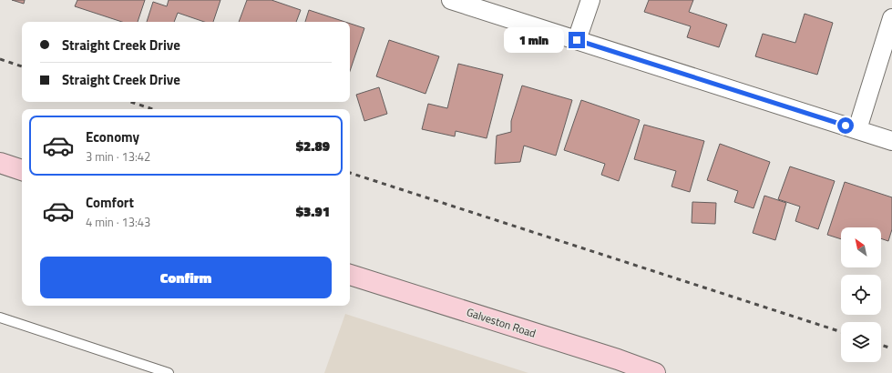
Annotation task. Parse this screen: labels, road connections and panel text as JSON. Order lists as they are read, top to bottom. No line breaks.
{"streets":{"main road":["Galveston Road"]},"north":"top left","page":{"banner":["Straight Creek Drive","Straight Creek Drive"],"bubble":"1 min","list":[{"name":"Economy","note":"3 min · 13:42","value":"$2.89"},{"name":"Comfort","note":"4 min · 13:43","value":"$3.91"}],"buttons":"Confirm"}}
